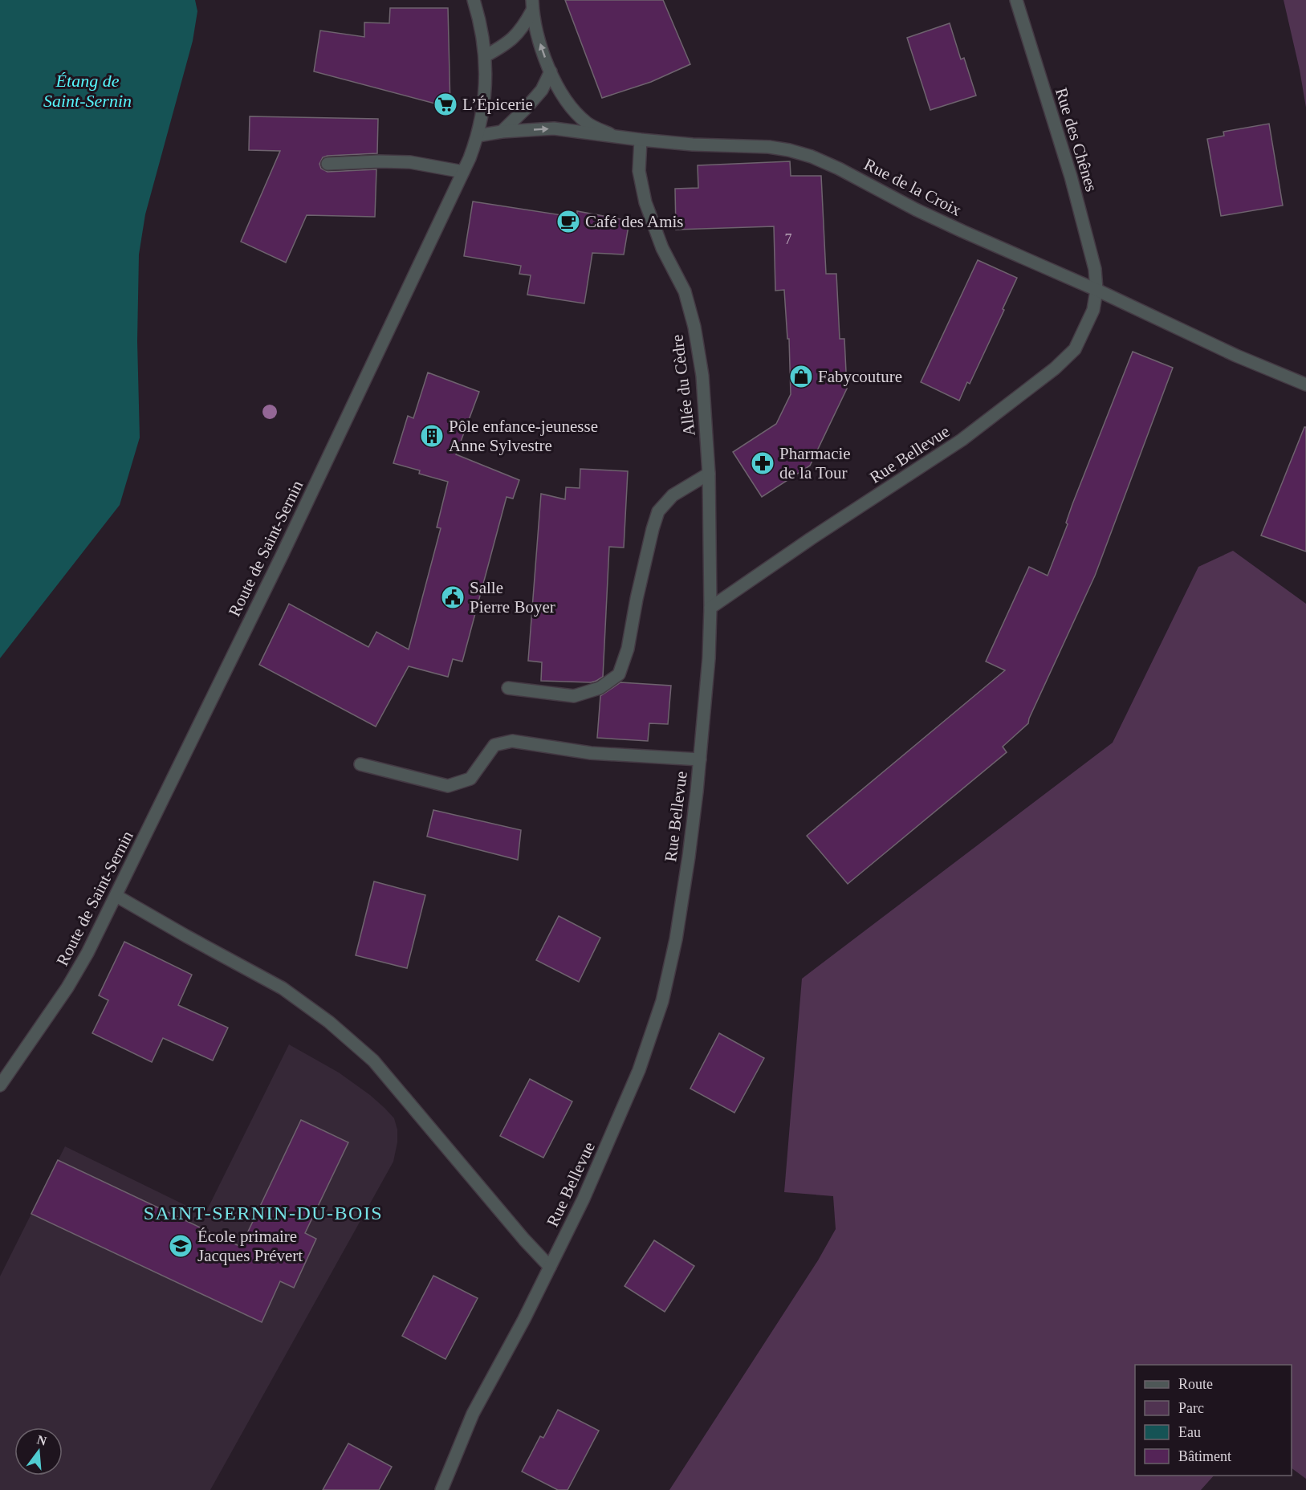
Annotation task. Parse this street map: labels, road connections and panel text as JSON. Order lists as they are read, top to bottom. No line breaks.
{"streets":{"street":["Rue des Chênes","Rue de la Croix","Allée du Cèdre","Rue Bellevue","Route de Saint-Sernin"]},"crossings":[["Rue des Chênes","Rue de la Croix"],["Rue des Chênes","Rue Bellevue"],["Rue de la Croix","Allée du Cèdre"],["Rue de la Croix","Rue Bellevue"],["Rue de la Croix","Route de Saint-Sernin"],["Allée du Cèdre","Rue Bellevue"]],"districts":["SAINT-SERNIN-DU-BOIS"],"water":["Étang de Saint-Sernin"],"places":{"supermarket":["L’Épicerie"],"cafe":["Café des Amis"],"shop":["Fabycouture"],"building":["Pôle enfance-jeunesse Anne Sylvestre"],"pharmacy":["Pharmacie de la Tour"],"public building":["Salle Pierre Boyer"],"school or university":["École primaire Jacques Prévert"]},"house_numbers":["7"],"legend":["Route","Parc","Eau","Bâtiment"],"north":"top"}
